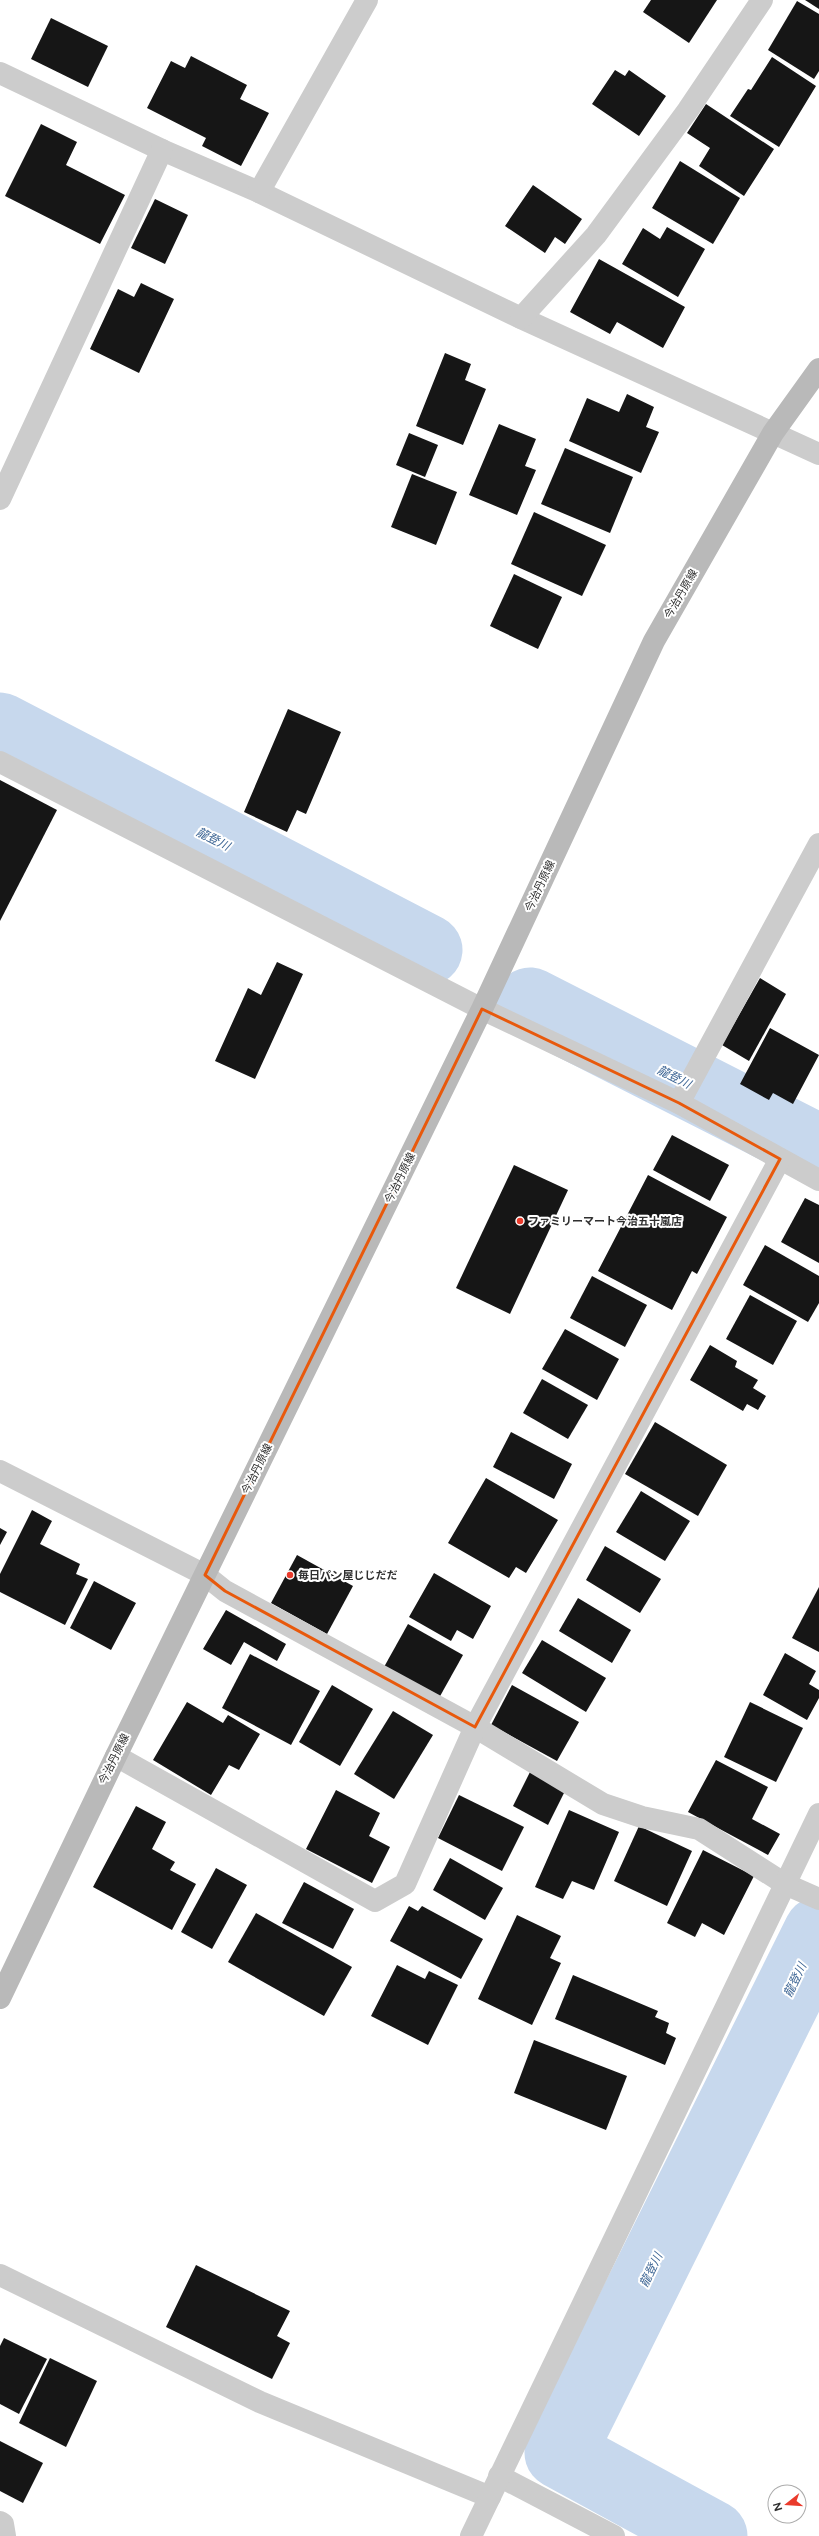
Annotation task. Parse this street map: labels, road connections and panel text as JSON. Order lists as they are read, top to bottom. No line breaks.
{"streets":{"main road":["今治丹原線"]},"water":["龍登川"],"places":["ファミリーマート今治五十嵐店","毎日パン屋じじだだ"],"north":"left"}
